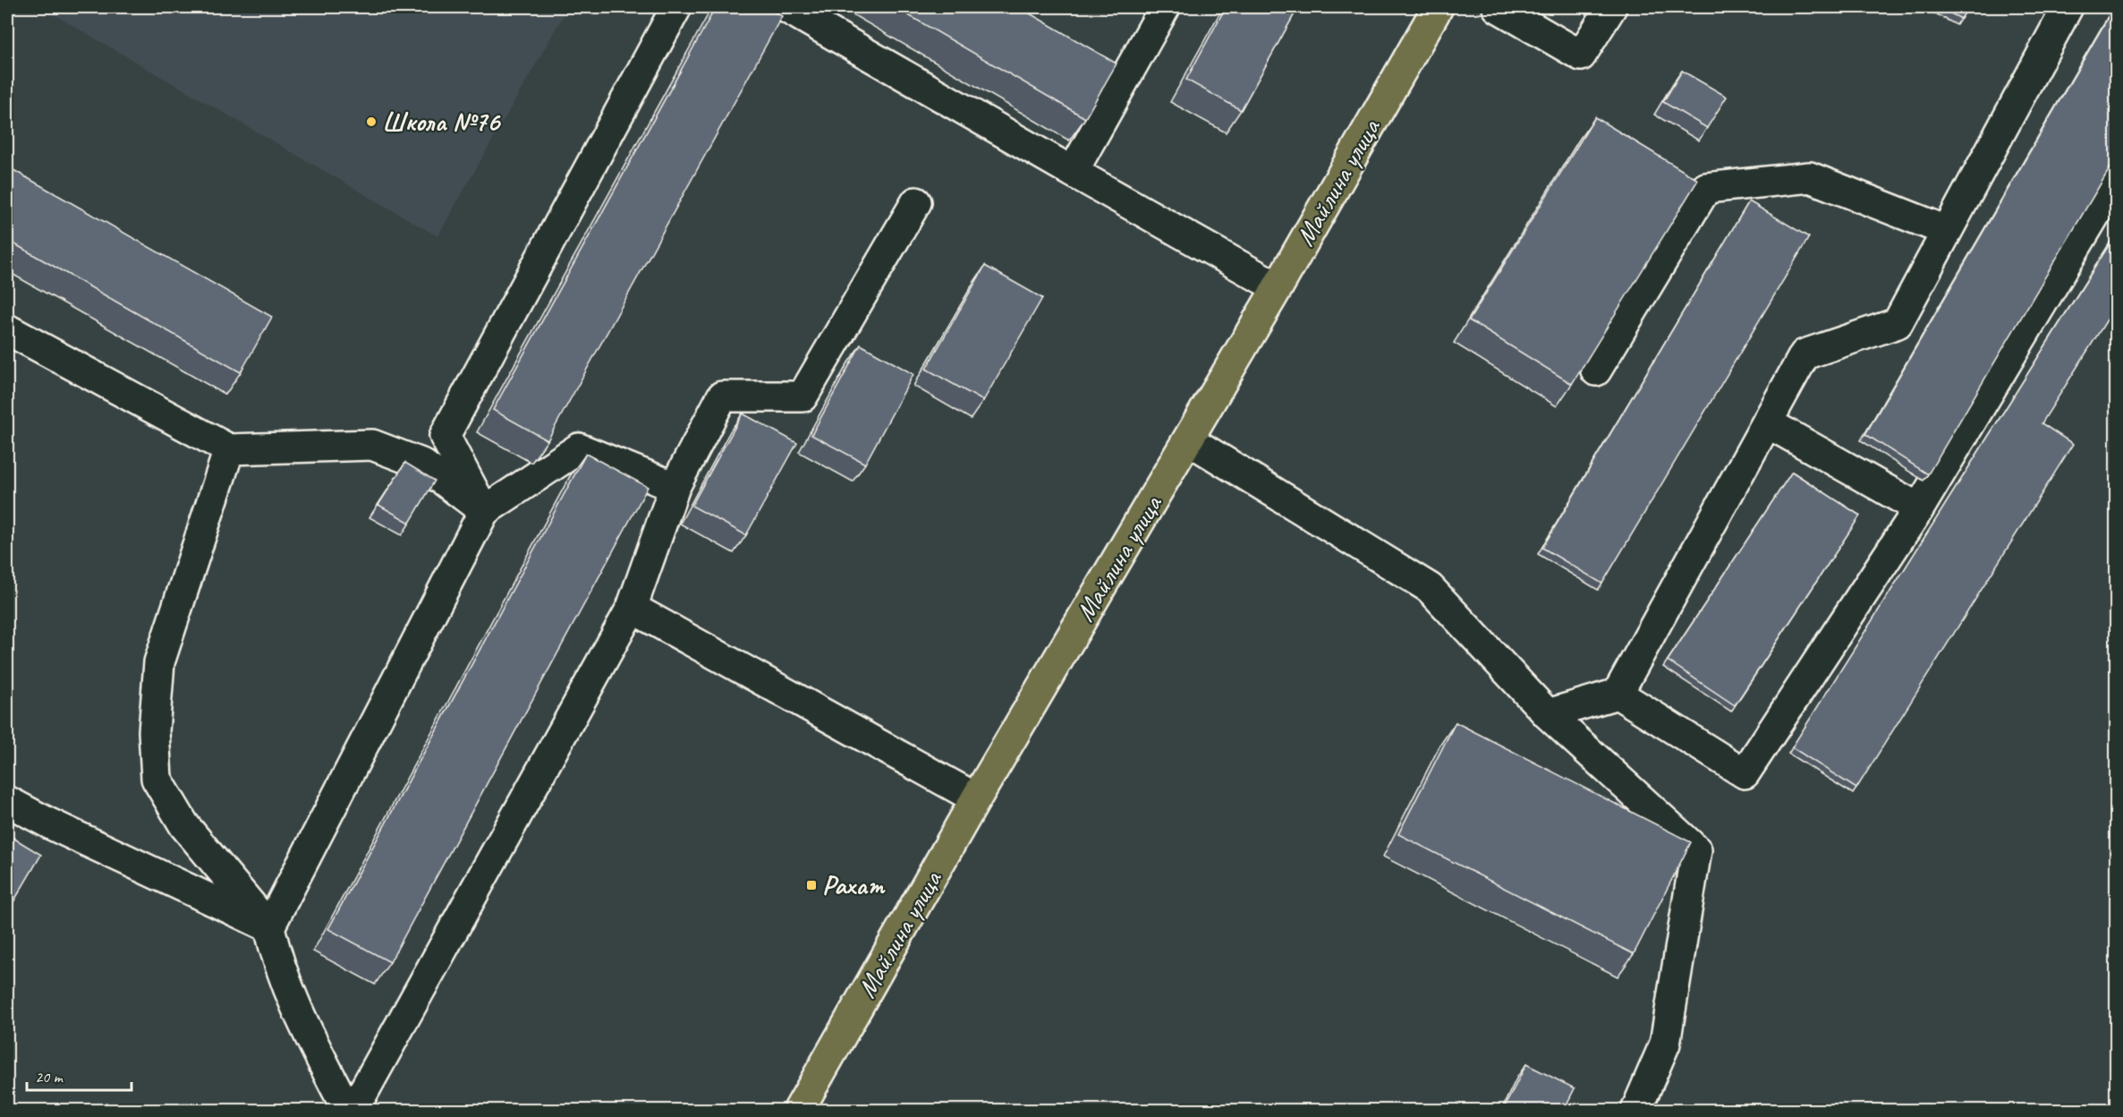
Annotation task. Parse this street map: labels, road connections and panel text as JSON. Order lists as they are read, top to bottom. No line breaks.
{"streets":{"main road":["Майлина улица"]},"places":{"other":["Школа №76"],"transit":["Рахат"]},"scale_bar":"20 m"}
